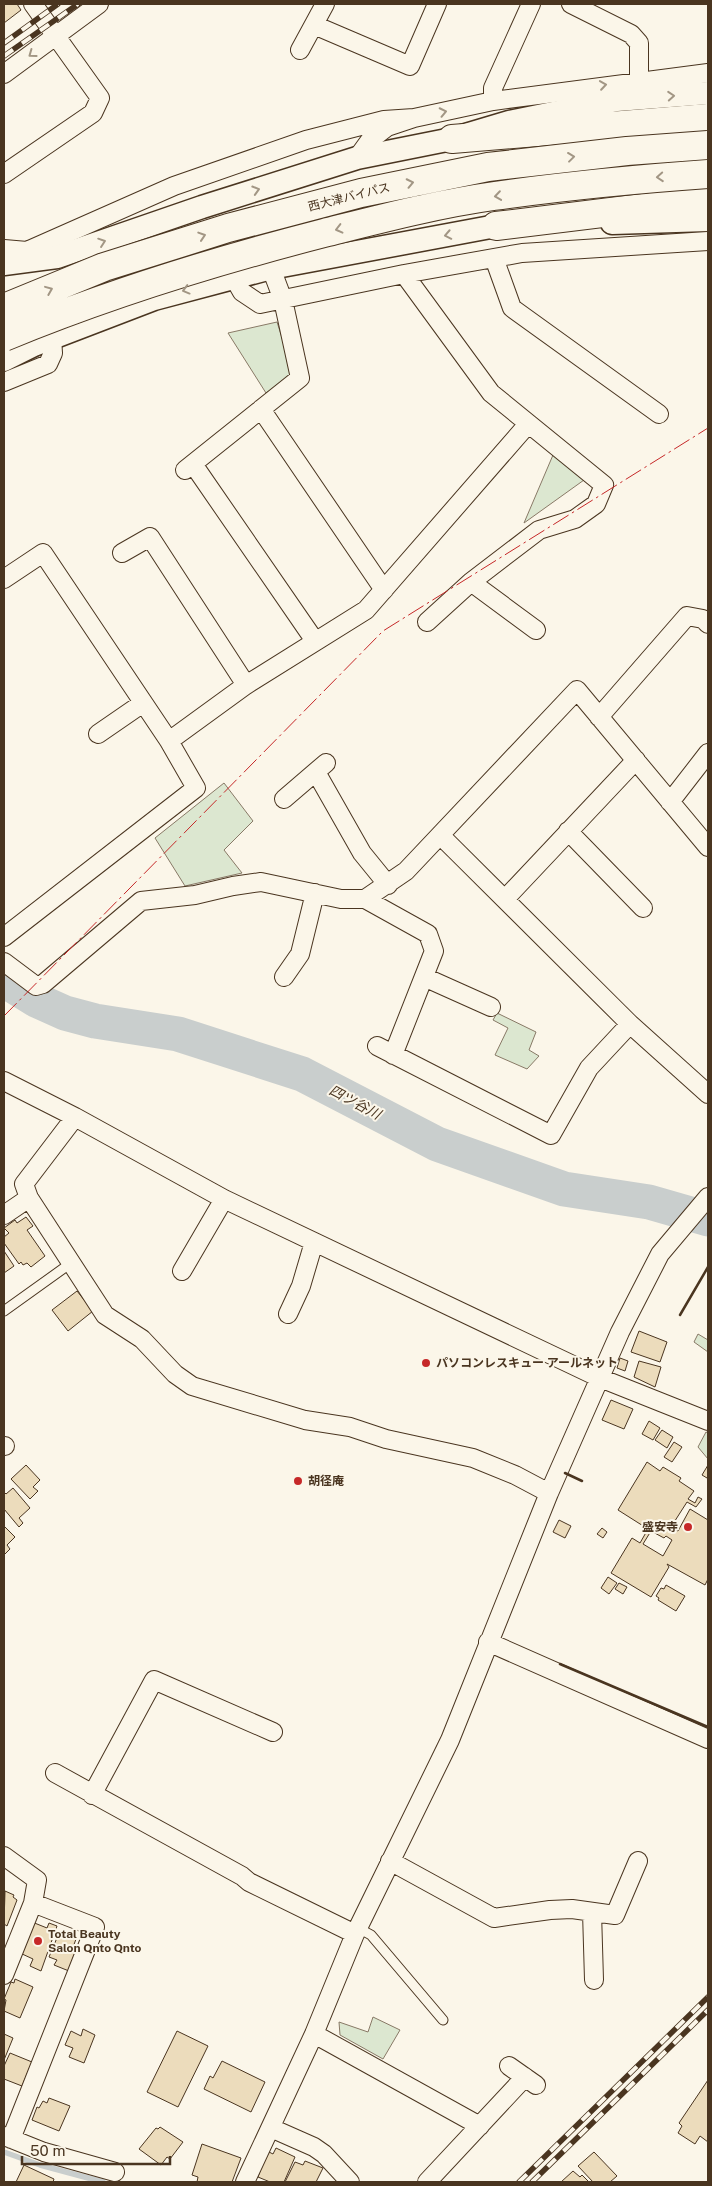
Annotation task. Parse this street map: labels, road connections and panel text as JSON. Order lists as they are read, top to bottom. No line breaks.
{"streets":{"highway":["西大津バイパス"]},"water":["四ツ谷川"],"places":["パソコンレスキュー アールネット","胡径庵","盛安寺","Total Beauty Salon Qnto Qnto"],"scale_bar":"50 m"}
